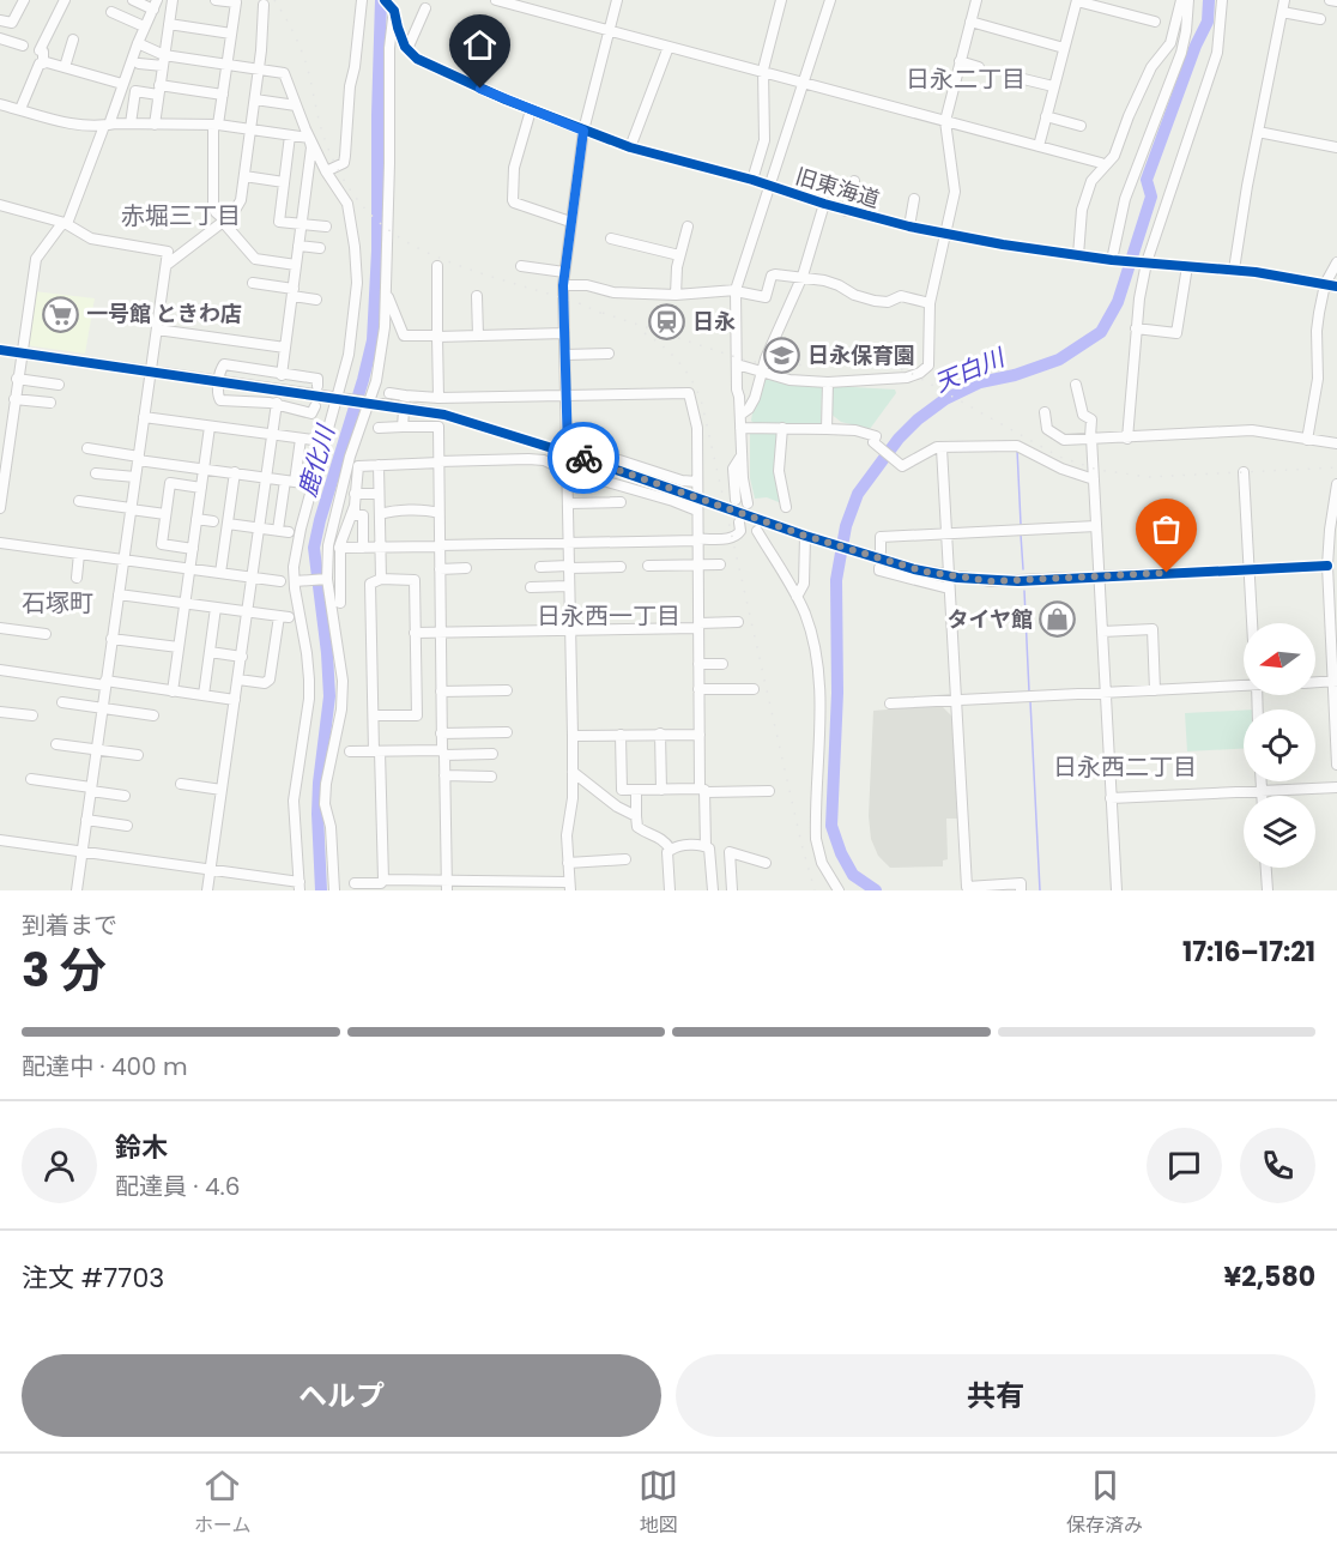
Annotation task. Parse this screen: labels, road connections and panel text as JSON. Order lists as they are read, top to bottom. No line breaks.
{"streets":{"street":["旧東海道"]},"districts":["日永二丁目","赤堀三丁目","石塚町","日永西一丁目","日永西二丁目"],"water":["天白川","鹿化川"],"places":{"supermarket":["一号館 ときわ店"],"station":["日永"],"school or university":["日永保育園"],"shop":["タイヤ館"]},"north":"left","page":{"heading":["3 分","到着まで","17:16–17:21"],"panel":["鈴木","配達員 · 4.6","注文 #7703","¥2,580"],"bar":"配達中 · 400 m","buttons":["ヘルプ","共有"],"tabs":["ホーム","地図","保存済み"]}}
